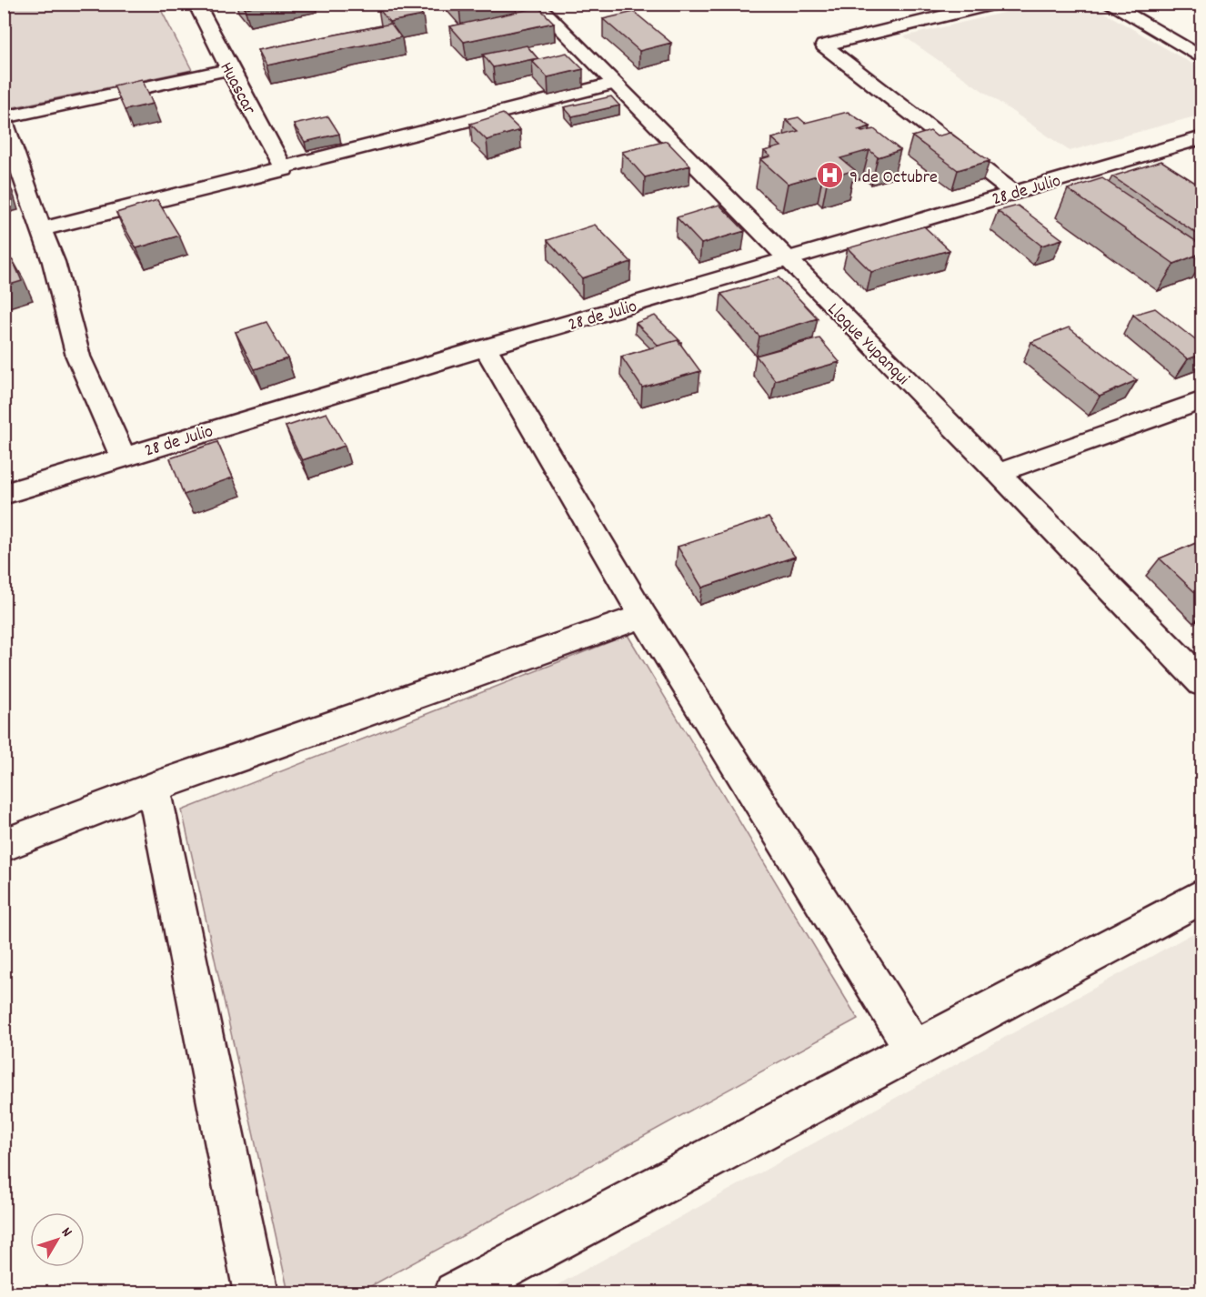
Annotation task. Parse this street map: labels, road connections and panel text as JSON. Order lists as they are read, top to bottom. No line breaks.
{"streets":{"street":["Huascar","28 de Julio","Lloque Yupanqui"]},"crossings":[["28 de Julio","Lloque Yupanqui"]],"places":{"hospital":["9 de Octubre"]},"north":"top right"}
